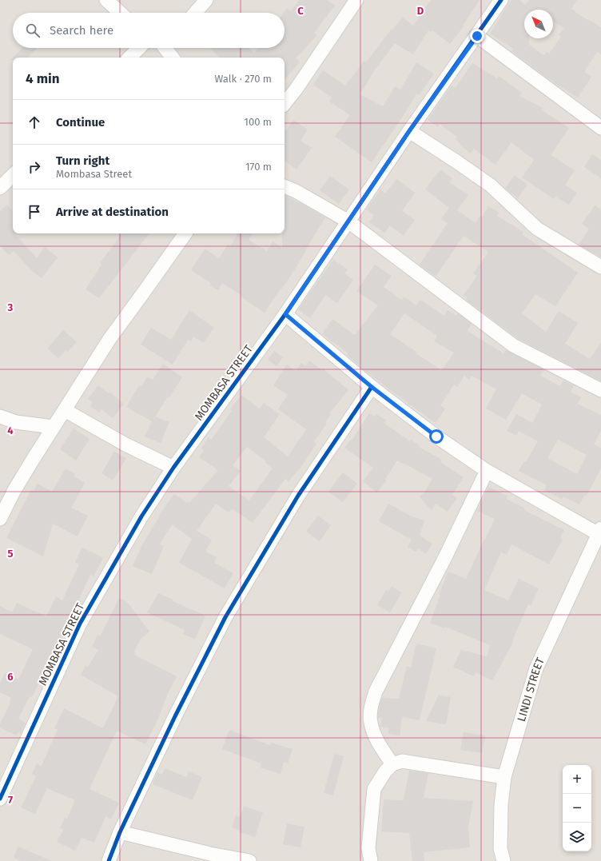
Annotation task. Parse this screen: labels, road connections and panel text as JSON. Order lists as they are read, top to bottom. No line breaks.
{"streets":{"street":["MOMBASA STREET","LINDI STREET"]},"north":"top left","page":{"search":"Search here","heading":["4 min","Walk · 270 m"],"list":[["Continue","100 m"],["Turn right","Mombasa Street","170 m"],"Arrive at destination"],"map_buttons":["+","−"]},"grid":{"columns":["C","D"],"rows":["3","4","5","6","7"]}}
